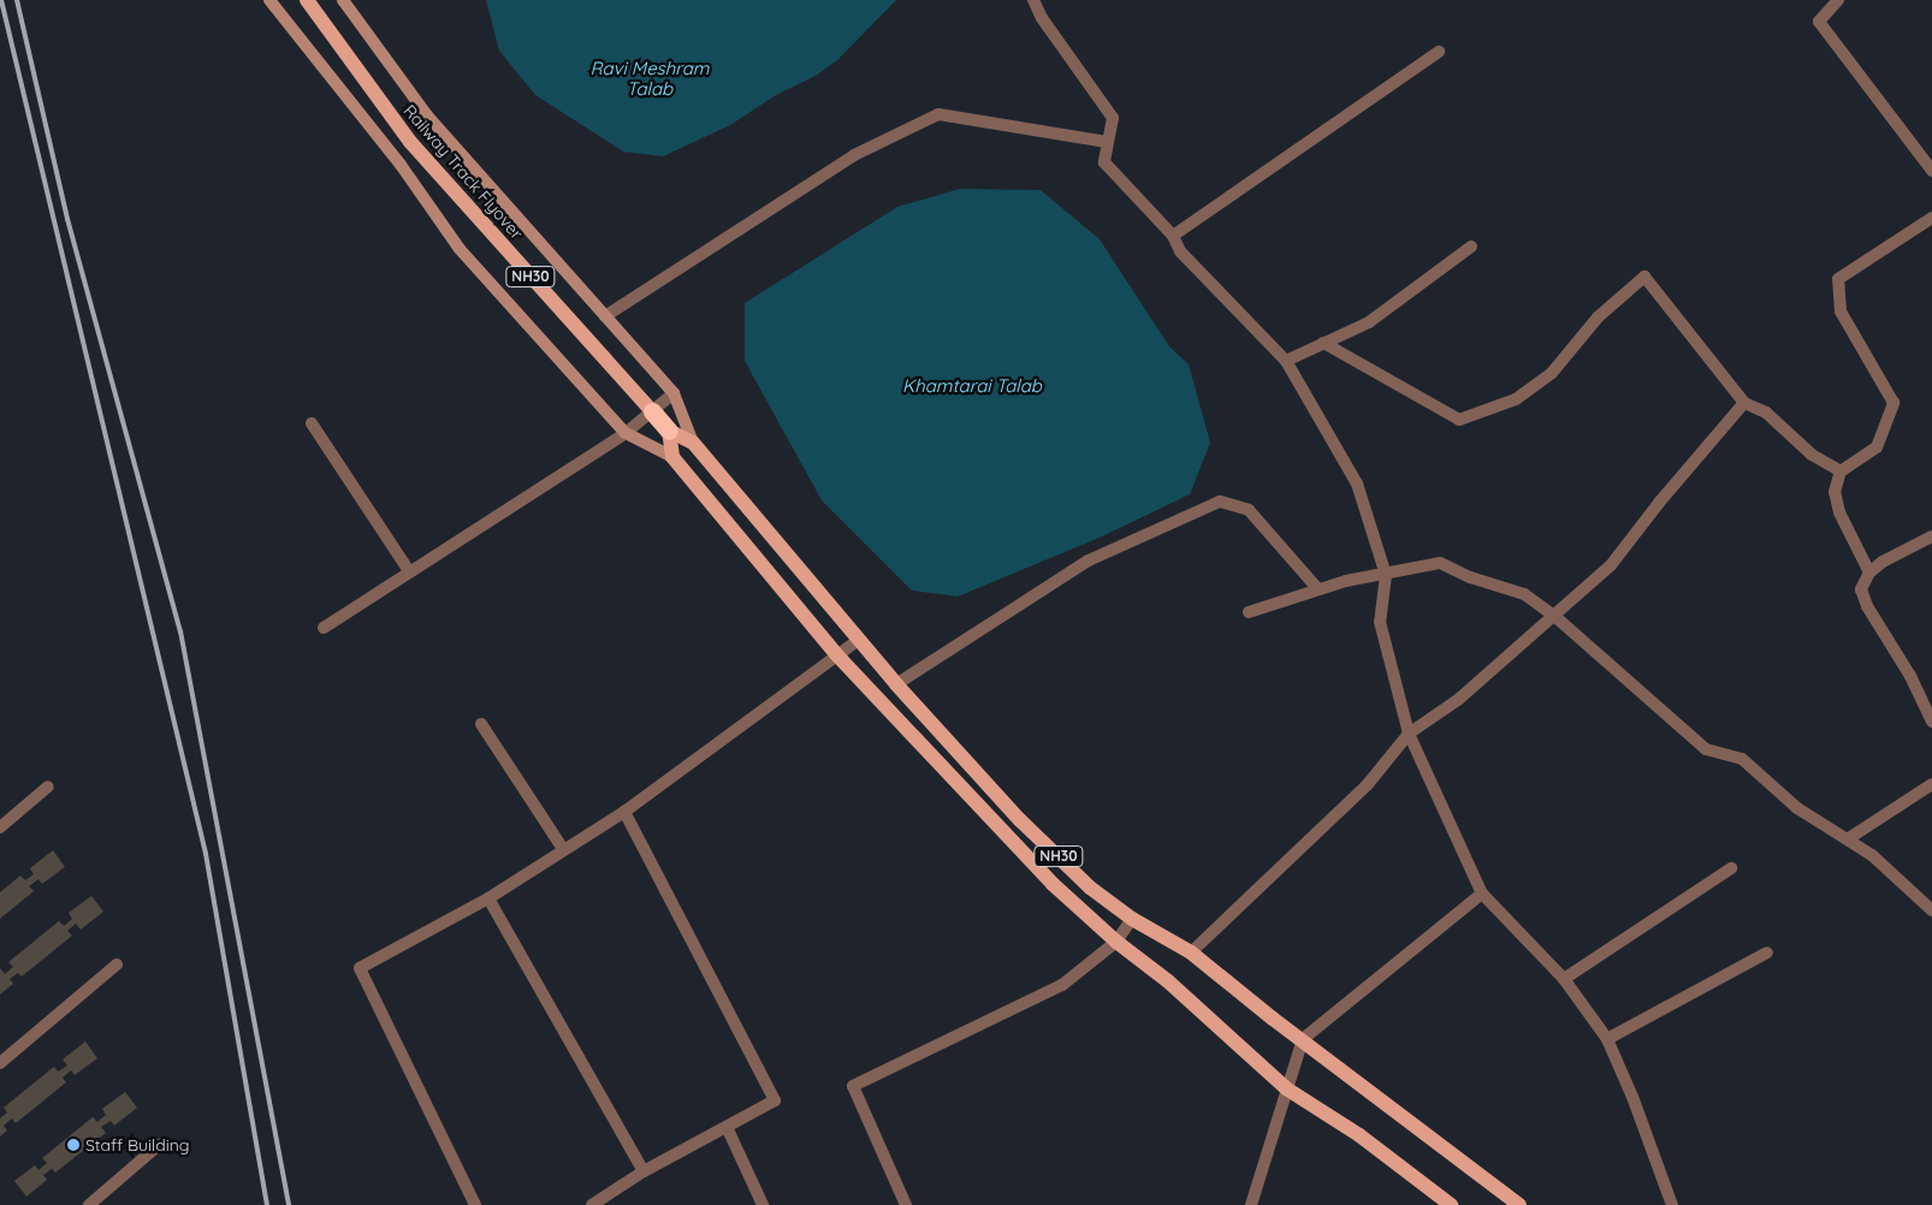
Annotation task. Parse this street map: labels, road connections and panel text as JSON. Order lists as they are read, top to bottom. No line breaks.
{"streets":{"highway":["NH30"],"main road":["Railway Track Flyover"]},"crossings":[["Railway Track Flyover","NH30"]],"water":["Ravi Meshram Talab","Khamtarai Talab"],"places":["Staff Building"]}
